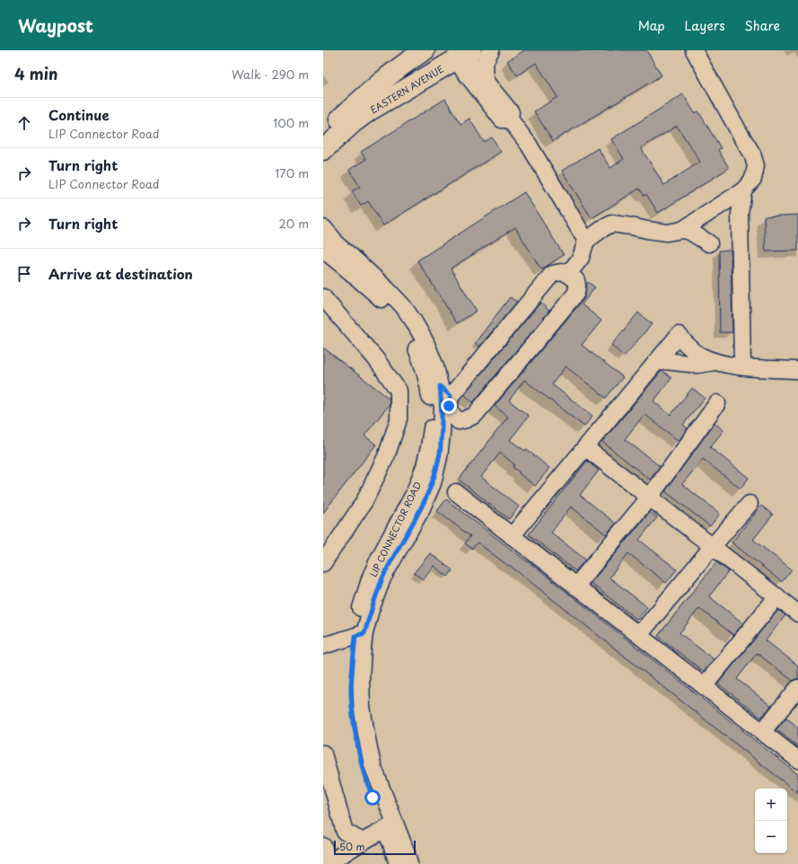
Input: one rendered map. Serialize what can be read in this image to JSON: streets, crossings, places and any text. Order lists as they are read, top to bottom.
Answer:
{
  "streets": {
    "main road": ["EASTERN AVENUE"],
    "street": ["LIP CONNECTOR ROAD"]
  },
  "scale_bar": "50 m",
  "page": {
    "header": "Waypost",
    "nav": ["Map", "Layers", "Share"],
    "heading": ["4 min", "Walk · 290 m"],
    "list": [
      ["Continue", "LIP Connector Road", "100 m"],
      ["Turn right", "LIP Connector Road", "170 m"],
      ["Turn right", "20 m"],
      "Arrive at destination"
    ],
    "map_buttons": ["+", "−"],
    "scale": "50 m"
  }
}
